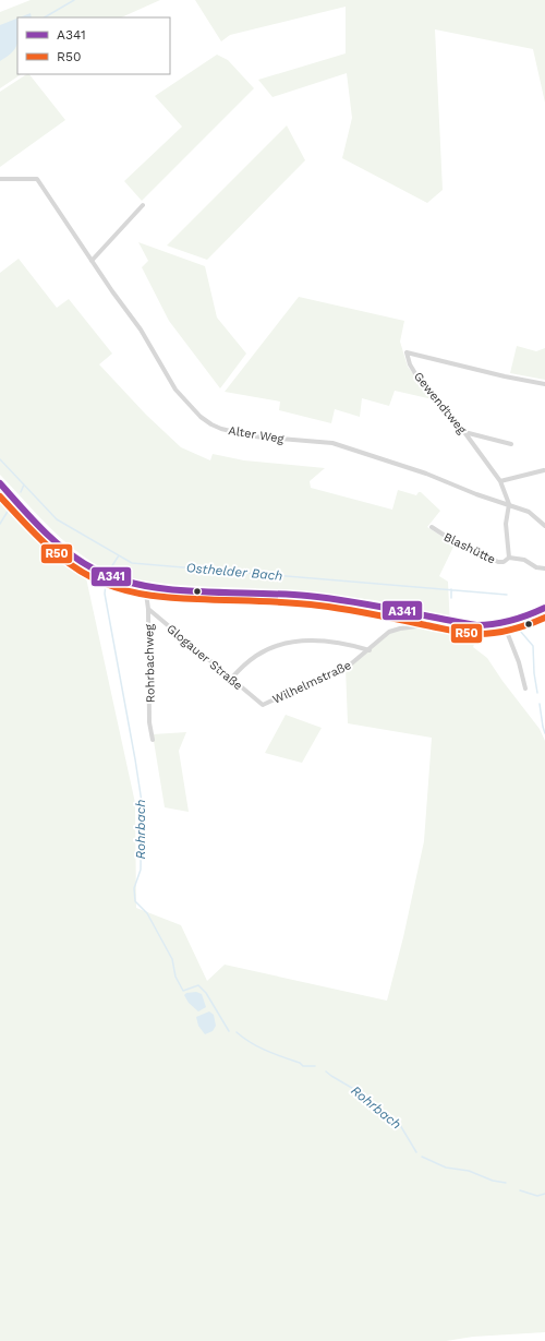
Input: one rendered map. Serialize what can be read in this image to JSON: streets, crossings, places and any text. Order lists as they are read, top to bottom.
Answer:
{
  "streets": {
    "street": [
      "Gewendtweg",
      "Alter Weg",
      "Blashütte",
      "Glogauer Straße",
      "Rohrbachweg",
      "Wilhelmstraße"
    ]
  },
  "crossings": [
    ["Gewendtweg", "Alter Weg"],
    ["Gewendtweg", "Blashütte"],
    ["Alter Weg", "Blashütte"],
    ["Glogauer Straße", "Rohrbachweg"],
    ["Glogauer Straße", "Wilhelmstraße"]
  ],
  "water": ["Osthelder Bach", "Rohrbach"],
  "lines": ["transit line A341", "transit line R50"],
  "legend": ["A341", "R50"]
}
